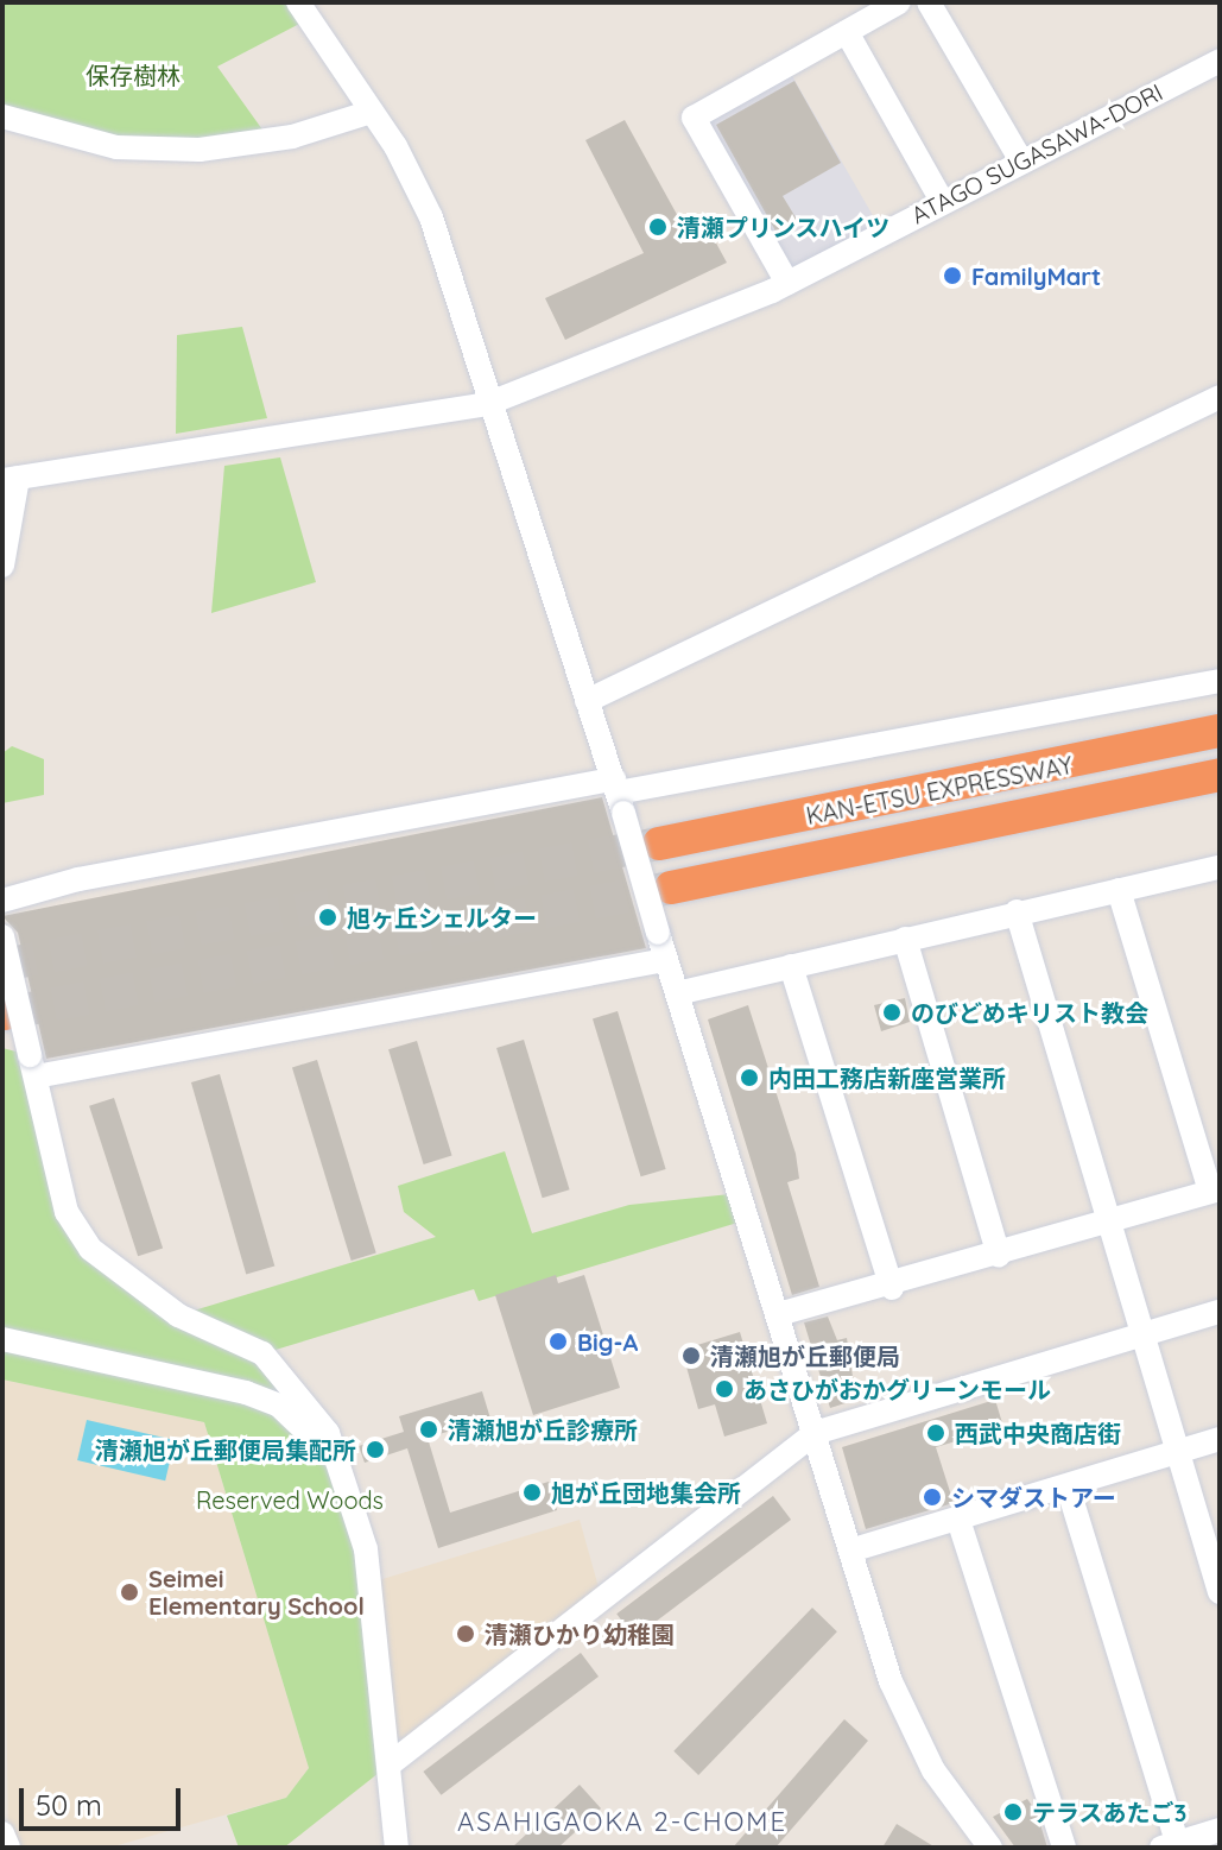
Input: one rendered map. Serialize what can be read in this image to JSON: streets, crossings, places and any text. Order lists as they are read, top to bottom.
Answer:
{
  "streets": {
    "highway": ["KAN-ETSU EXPRESSWAY"],
    "street": ["ATAGO SUGASAWA-DORI"]
  },
  "districts": ["ASAHIGAOKA 2-CHOME"],
  "parks": ["保存樹林", "Reserved Woods"],
  "places": [
    "清瀬プリンスハイツ",
    "FamilyMart",
    "旭ヶ丘シェルター",
    "のびどめキリスト教会",
    "内田工務店新座営業所",
    "Big-A",
    "清瀬旭が丘郵便局",
    "あさひがおかグリーンモール",
    "清瀬旭が丘診療所",
    "西武中央商店街",
    "清瀬旭が丘郵便局集配所",
    "旭が丘団地集会所",
    "シマダストアー",
    "Seimei Elementary School",
    "清瀬ひかり幼稚園",
    "テラスあたご3"
  ],
  "scale_bar": "50 m"
}
